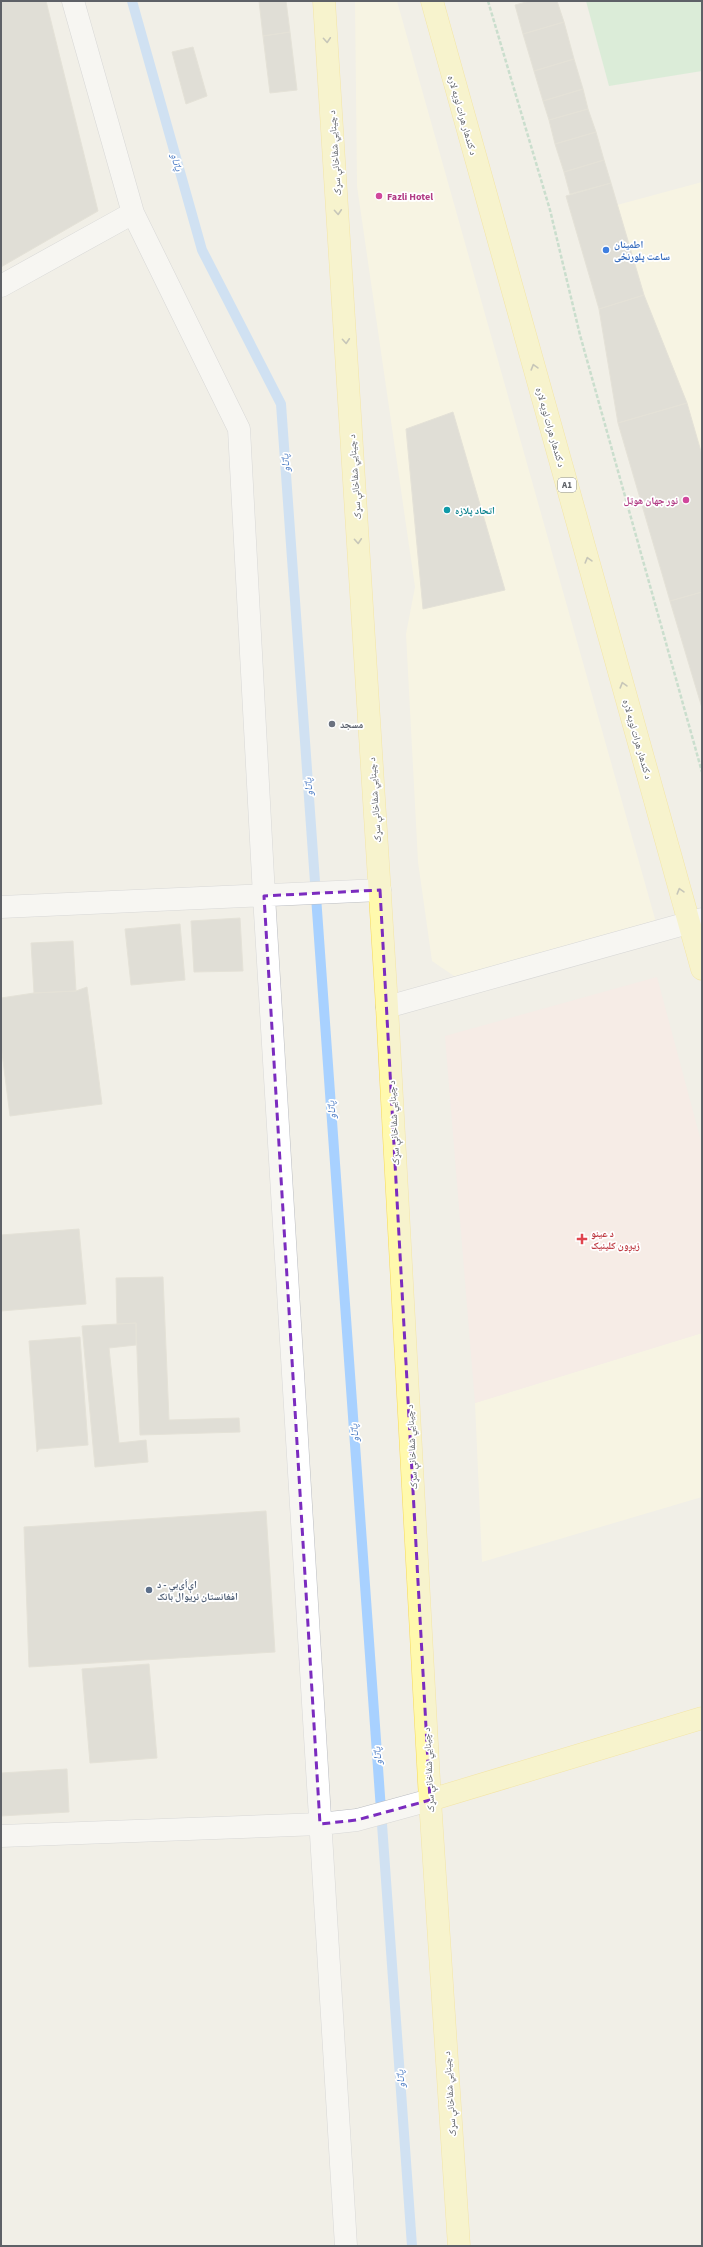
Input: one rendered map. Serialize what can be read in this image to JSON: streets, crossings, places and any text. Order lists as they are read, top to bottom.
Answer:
{
  "streets": {
    "main road": ["د کندهار هرات لویه لاره", "د چينايي شفاخانې سړک", "A1"]
  },
  "one_way": ["د کندهار هرات لویه لاره", "د چينايي شفاخانې سړک"],
  "water": ["پاتاو"],
  "places": {
    "other": [
      "Fazli Hotel",
      "اطمینان ساعت پلورنځی",
      "نور جهان هوټل",
      "اتحاد پلازه",
      "مسجد",
      "اې‌اَی‌بي - د افغانستان نړیوال بانک"
    ],
    "health": ["د عینو زیږون کلینیک"]
  }
}
